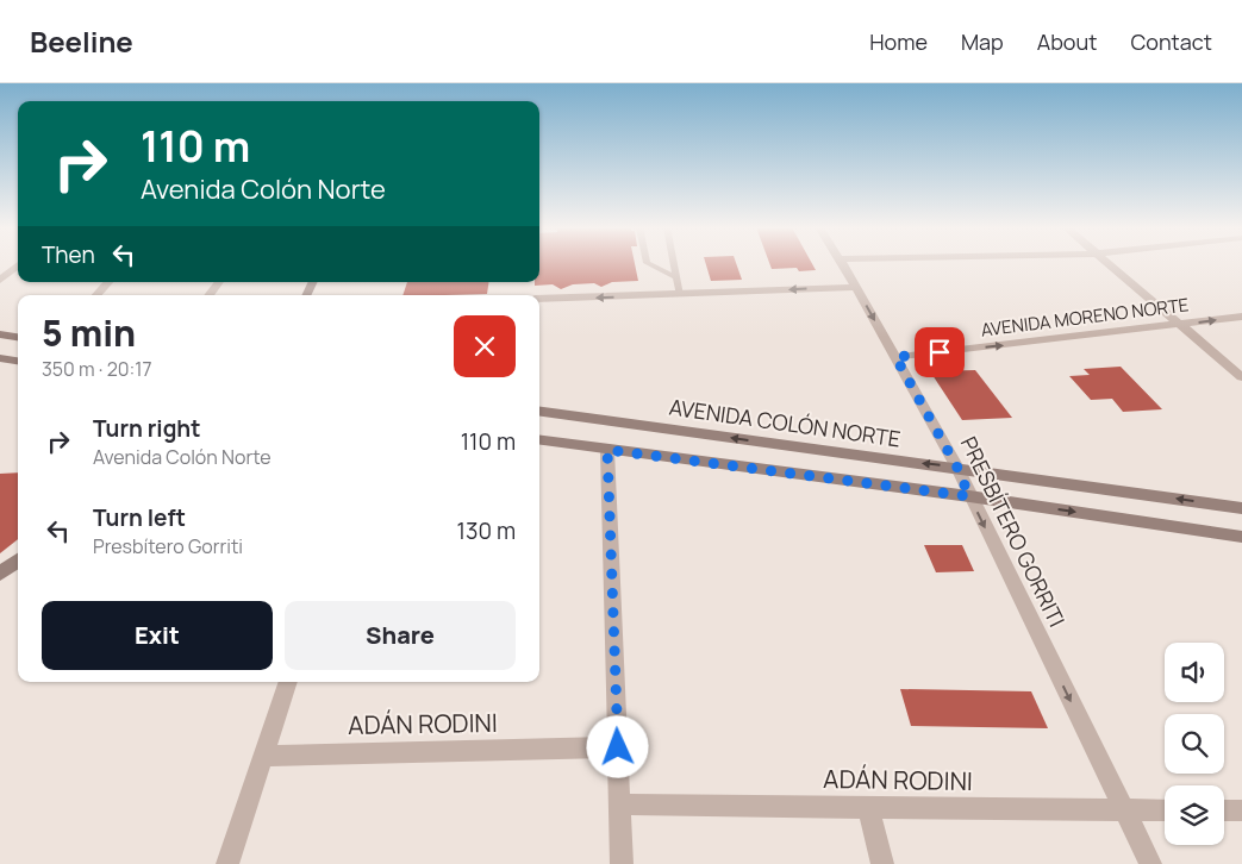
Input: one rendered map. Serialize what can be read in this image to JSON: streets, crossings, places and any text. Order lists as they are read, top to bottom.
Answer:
{
  "streets": {
    "main road": ["AVENIDA COLÓN NORTE"],
    "street": ["AVENIDA MORENO NORTE", "PRESBÍTERO GORRITI", "ADÁN RODINI"]
  },
  "crossings": [
    ["AVENIDA MORENO NORTE", "PRESBÍTERO GORRITI"],
    ["AVENIDA COLÓN NORTE", "PRESBÍTERO GORRITI"],
    ["PRESBÍTERO GORRITI", "ADÁN RODINI"]
  ],
  "one_way": ["AVENIDA MORENO NORTE", "PRESBÍTERO GORRITI"],
  "page": {
    "header": "Beeline",
    "nav": [
      "Home",
      "Map",
      "About",
      "Contact"
    ],
    "turn": ["110 m", "Avenida Colón Norte"],
    "then": "Then",
    "heading": ["5 min", "350 m · 20:17"],
    "list": [
      {
        "name": "Turn right",
        "note": "Avenida Colón Norte",
        "value": "110 m"
      },
      {
        "name": "Turn left",
        "note": "Presbítero Gorriti",
        "value": "130 m"
      }
    ],
    "buttons": ["Exit", "Share"]
  }
}
